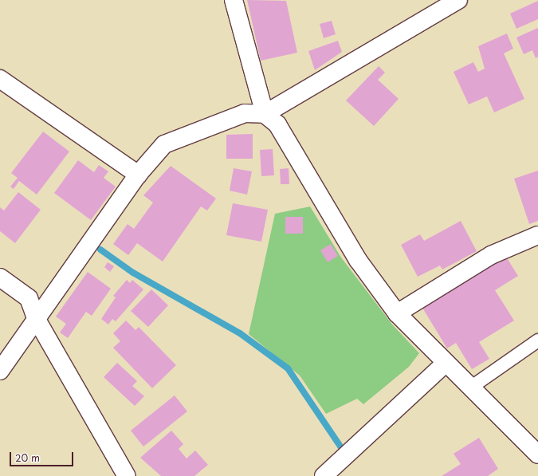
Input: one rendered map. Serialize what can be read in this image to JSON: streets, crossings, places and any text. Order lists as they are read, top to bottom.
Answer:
{
  "scale_bar": "20 m"
}
